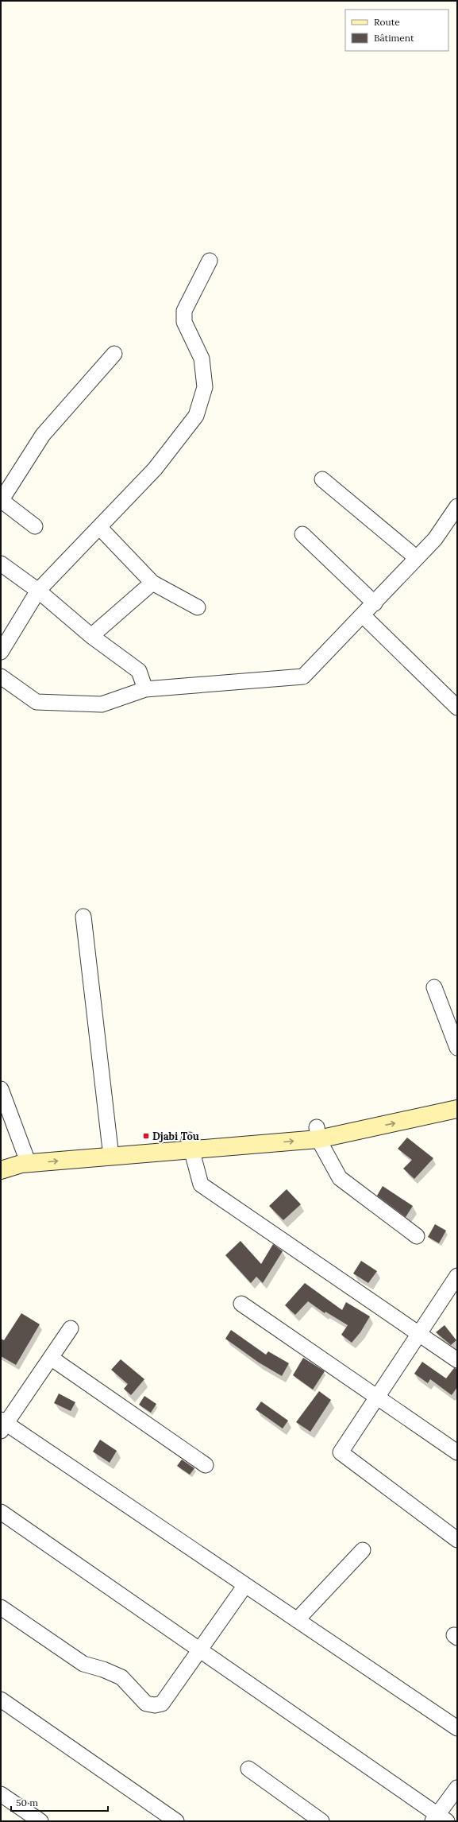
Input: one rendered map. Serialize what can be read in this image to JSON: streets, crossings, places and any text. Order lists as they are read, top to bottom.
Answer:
{
  "places": {
    "transit": ["Djabi Tou"]
  },
  "legend": ["Route", "Bâtiment"],
  "scale_bar": "50 m"
}
